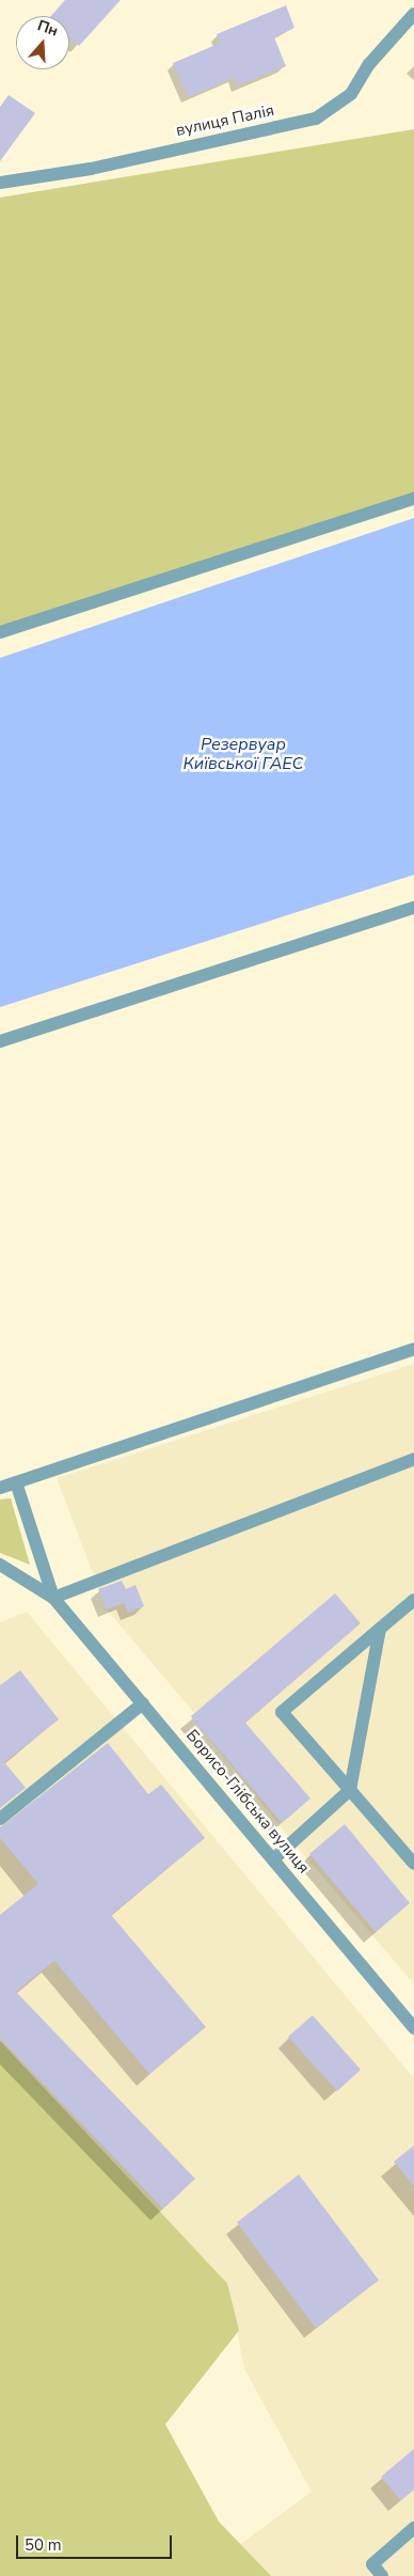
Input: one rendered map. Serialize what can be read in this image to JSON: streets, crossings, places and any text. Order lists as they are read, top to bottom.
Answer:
{
  "streets": {
    "street": ["вулиця Палія", "Борисо-Глібська вулиця"]
  },
  "water": ["Резервуар Київської ГАЕС"],
  "scale_bar": "50 m",
  "north": "top"
}
